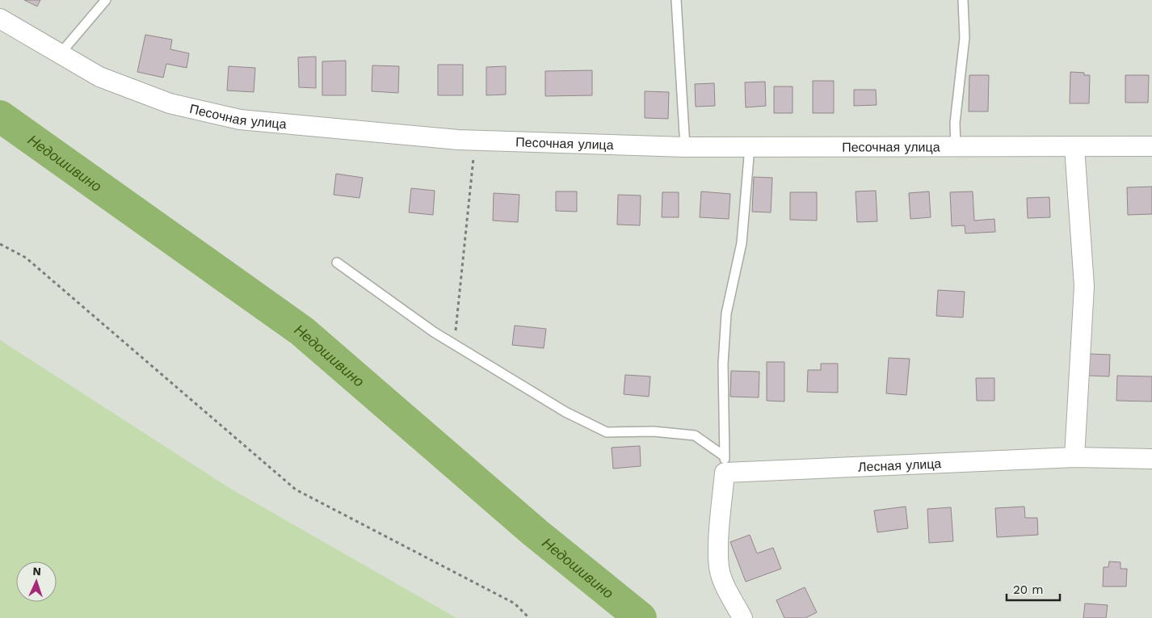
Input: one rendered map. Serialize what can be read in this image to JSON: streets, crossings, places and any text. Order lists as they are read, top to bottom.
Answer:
{
  "streets": {
    "street": ["Песочная улица", "Лесная улица"]
  },
  "water": ["Недошивино"],
  "scale_bar": "20 m",
  "north": "top"
}
